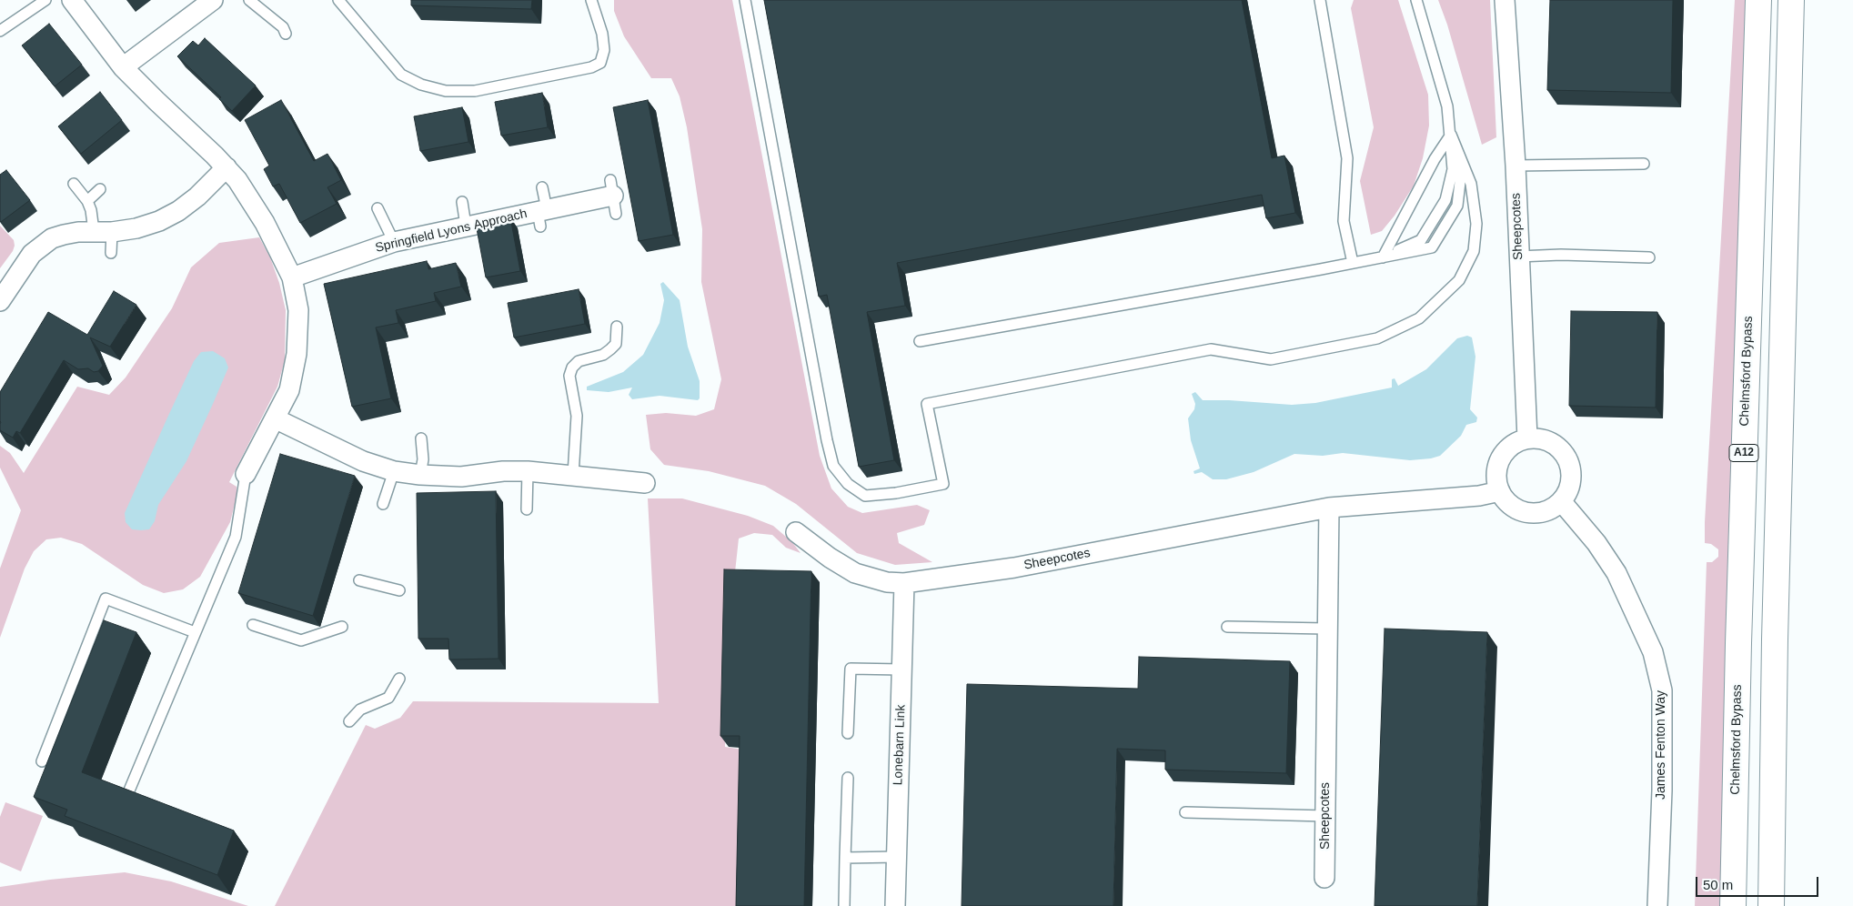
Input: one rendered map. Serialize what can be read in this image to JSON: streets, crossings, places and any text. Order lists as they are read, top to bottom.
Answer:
{
  "streets": {
    "highway": ["Chelmsford Bypass", "A12"],
    "street": [
      "Sheepcotes",
      "Springfield Lyons Approach",
      "Lonebarn Link",
      "James Fenton Way"
    ]
  },
  "crossings": [
    ["Sheepcotes", "Lonebarn Link"],
    ["Sheepcotes", "James Fenton Way"]
  ],
  "scale_bar": "50 m"
}
